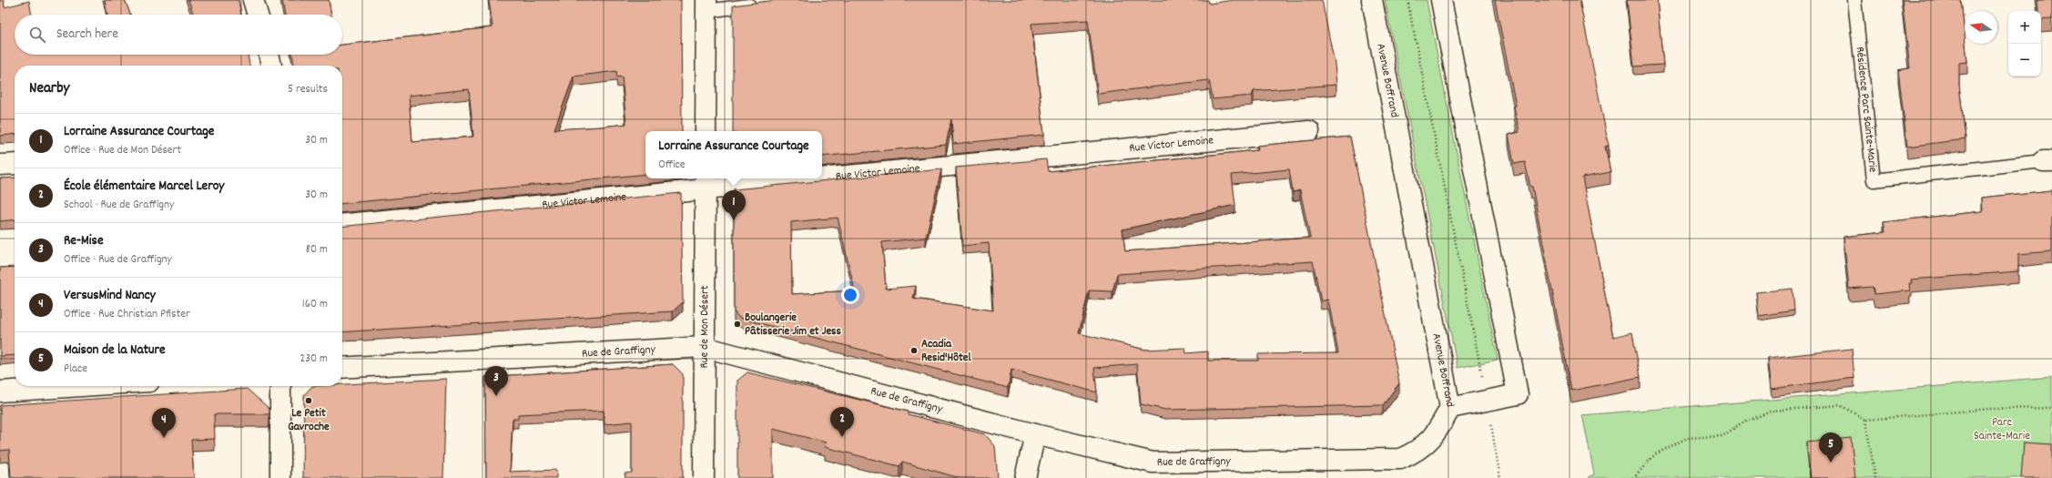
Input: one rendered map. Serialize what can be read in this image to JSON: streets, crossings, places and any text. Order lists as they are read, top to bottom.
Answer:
{
  "streets": {
    "street": [
      "Avenue Boffrand",
      "Rue Victor Lemoine",
      "Rue de Mon Désert",
      "Rue de Graffigny"
    ],
    "lane": ["Résidence Parc Sainte-Marie"]
  },
  "crossings": [
    ["Avenue Boffrand", "Rue de Graffigny"],
    ["Rue Victor Lemoine", "Rue de Mon Désert"],
    ["Rue de Mon Désert", "Rue de Graffigny"]
  ],
  "parks": ["Parc Sainte-Marie"],
  "places": ["Boulangerie Pâtisserie Jim et Jess", "Acadia Resid'Hôtel", "Le Petit Gavroche"],
  "north": "left",
  "page": {
    "map_buttons": ["+", "−"],
    "search": "Search here",
    "heading": ["Nearby", "5 results"],
    "list": [
      {
        "mark": "1",
        "name": "Lorraine Assurance Courtage",
        "note": "Office · Rue de Mon Désert",
        "value": "30 m"
      },
      {
        "mark": "2",
        "name": "École élémentaire Marcel Leroy",
        "note": "School · Rue de Graffigny",
        "value": "30 m"
      },
      {
        "mark": "3",
        "name": "Re-Mise",
        "note": "Office · Rue de Graffigny",
        "value": "80 m"
      },
      {
        "mark": "4",
        "name": "VersusMind Nancy",
        "note": "Office · Rue Christian Pfister",
        "value": "160 m"
      },
      {
        "mark": "5",
        "name": "Maison de la Nature",
        "note": "Place",
        "value": "230 m"
      }
    ],
    "popup": ["Lorraine Assurance Courtage", "Office"],
    "pins": [
      "1",
      "3",
      "2",
      "4",
      "5"
    ]
  }
}
